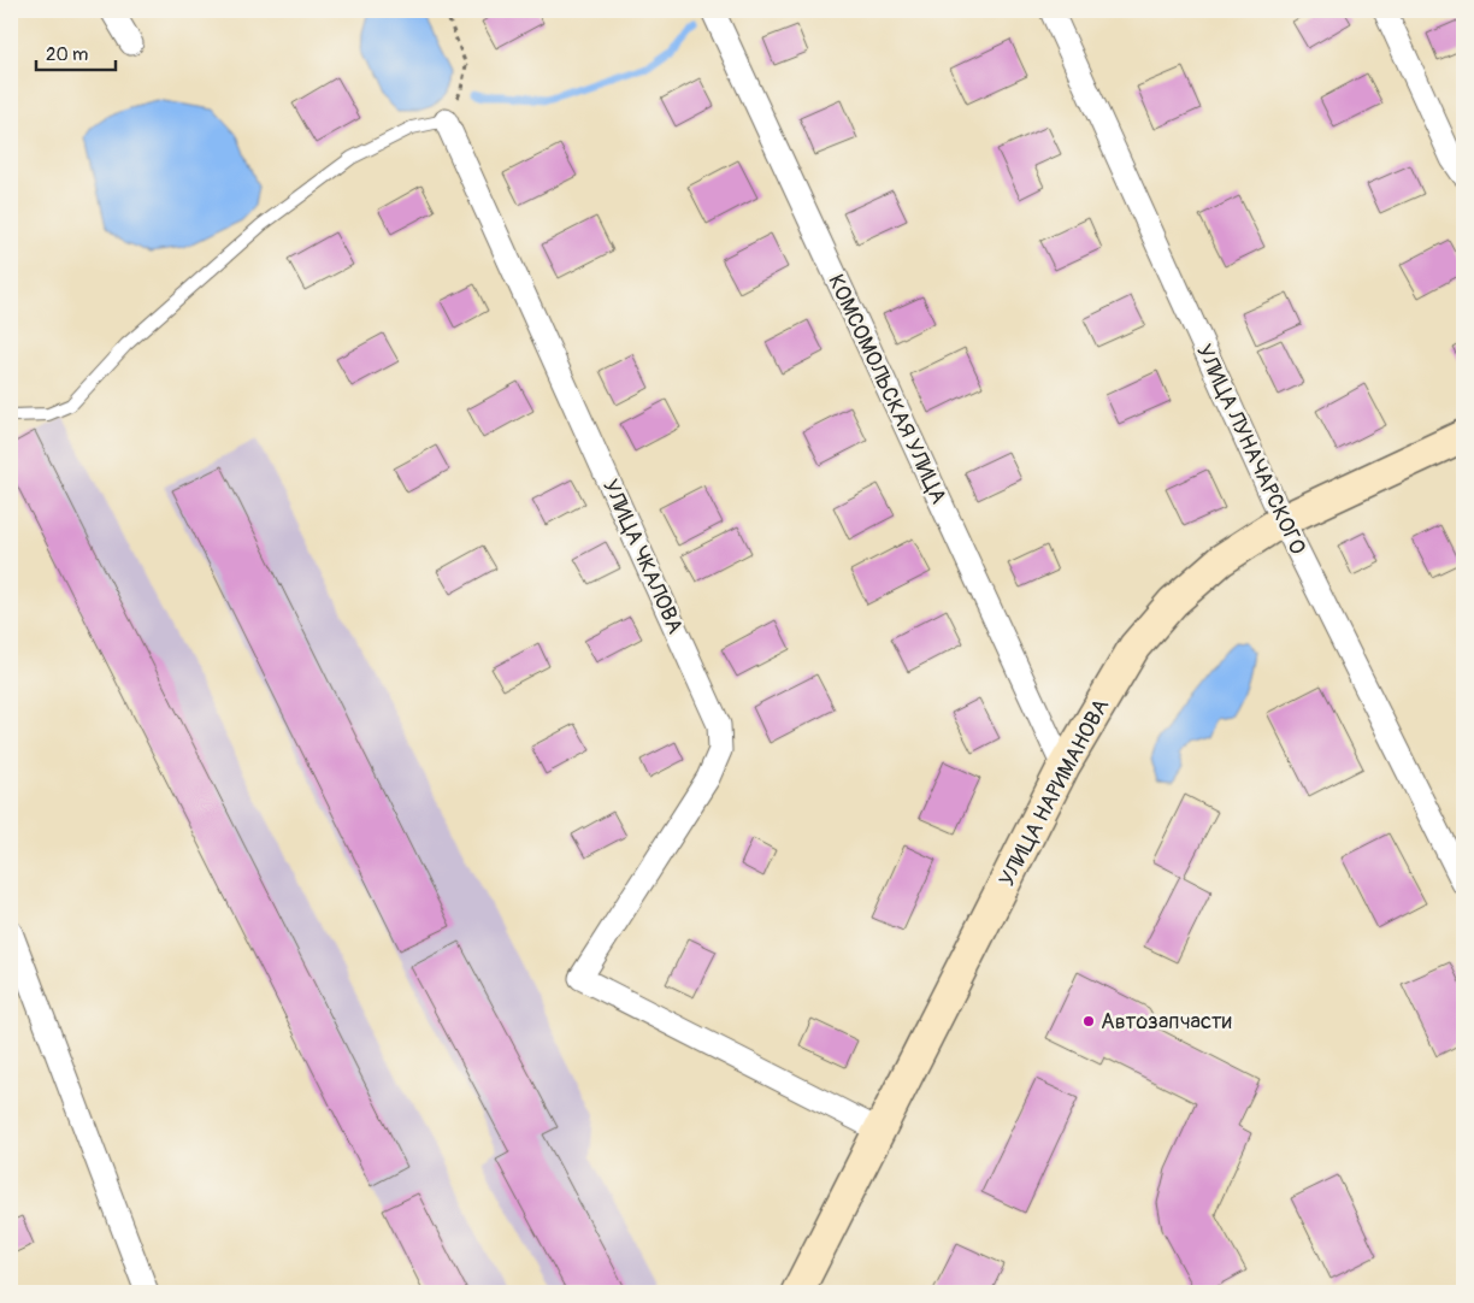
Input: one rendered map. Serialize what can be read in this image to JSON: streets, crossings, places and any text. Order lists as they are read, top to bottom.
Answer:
{
  "streets": {
    "main road": ["УЛИЦА НАРИМАНОВА"],
    "street": ["КОМСОМОЛЬСКАЯ УЛИЦА", "УЛИЦА ЛУНАЧАРСКОГО", "УЛИЦА ЧКАЛОВА"]
  },
  "crossings": [
    ["КОМСОМОЛЬСКАЯ УЛИЦА", "УЛИЦА НАРИМАНОВА"],
    ["УЛИЦА ЛУНАЧАРСКОГО", "УЛИЦА НАРИМАНОВА"],
    ["УЛИЦА ЧКАЛОВА", "УЛИЦА НАРИМАНОВА"]
  ],
  "places": ["Автозапчасти"],
  "scale_bar": "20 m"
}
